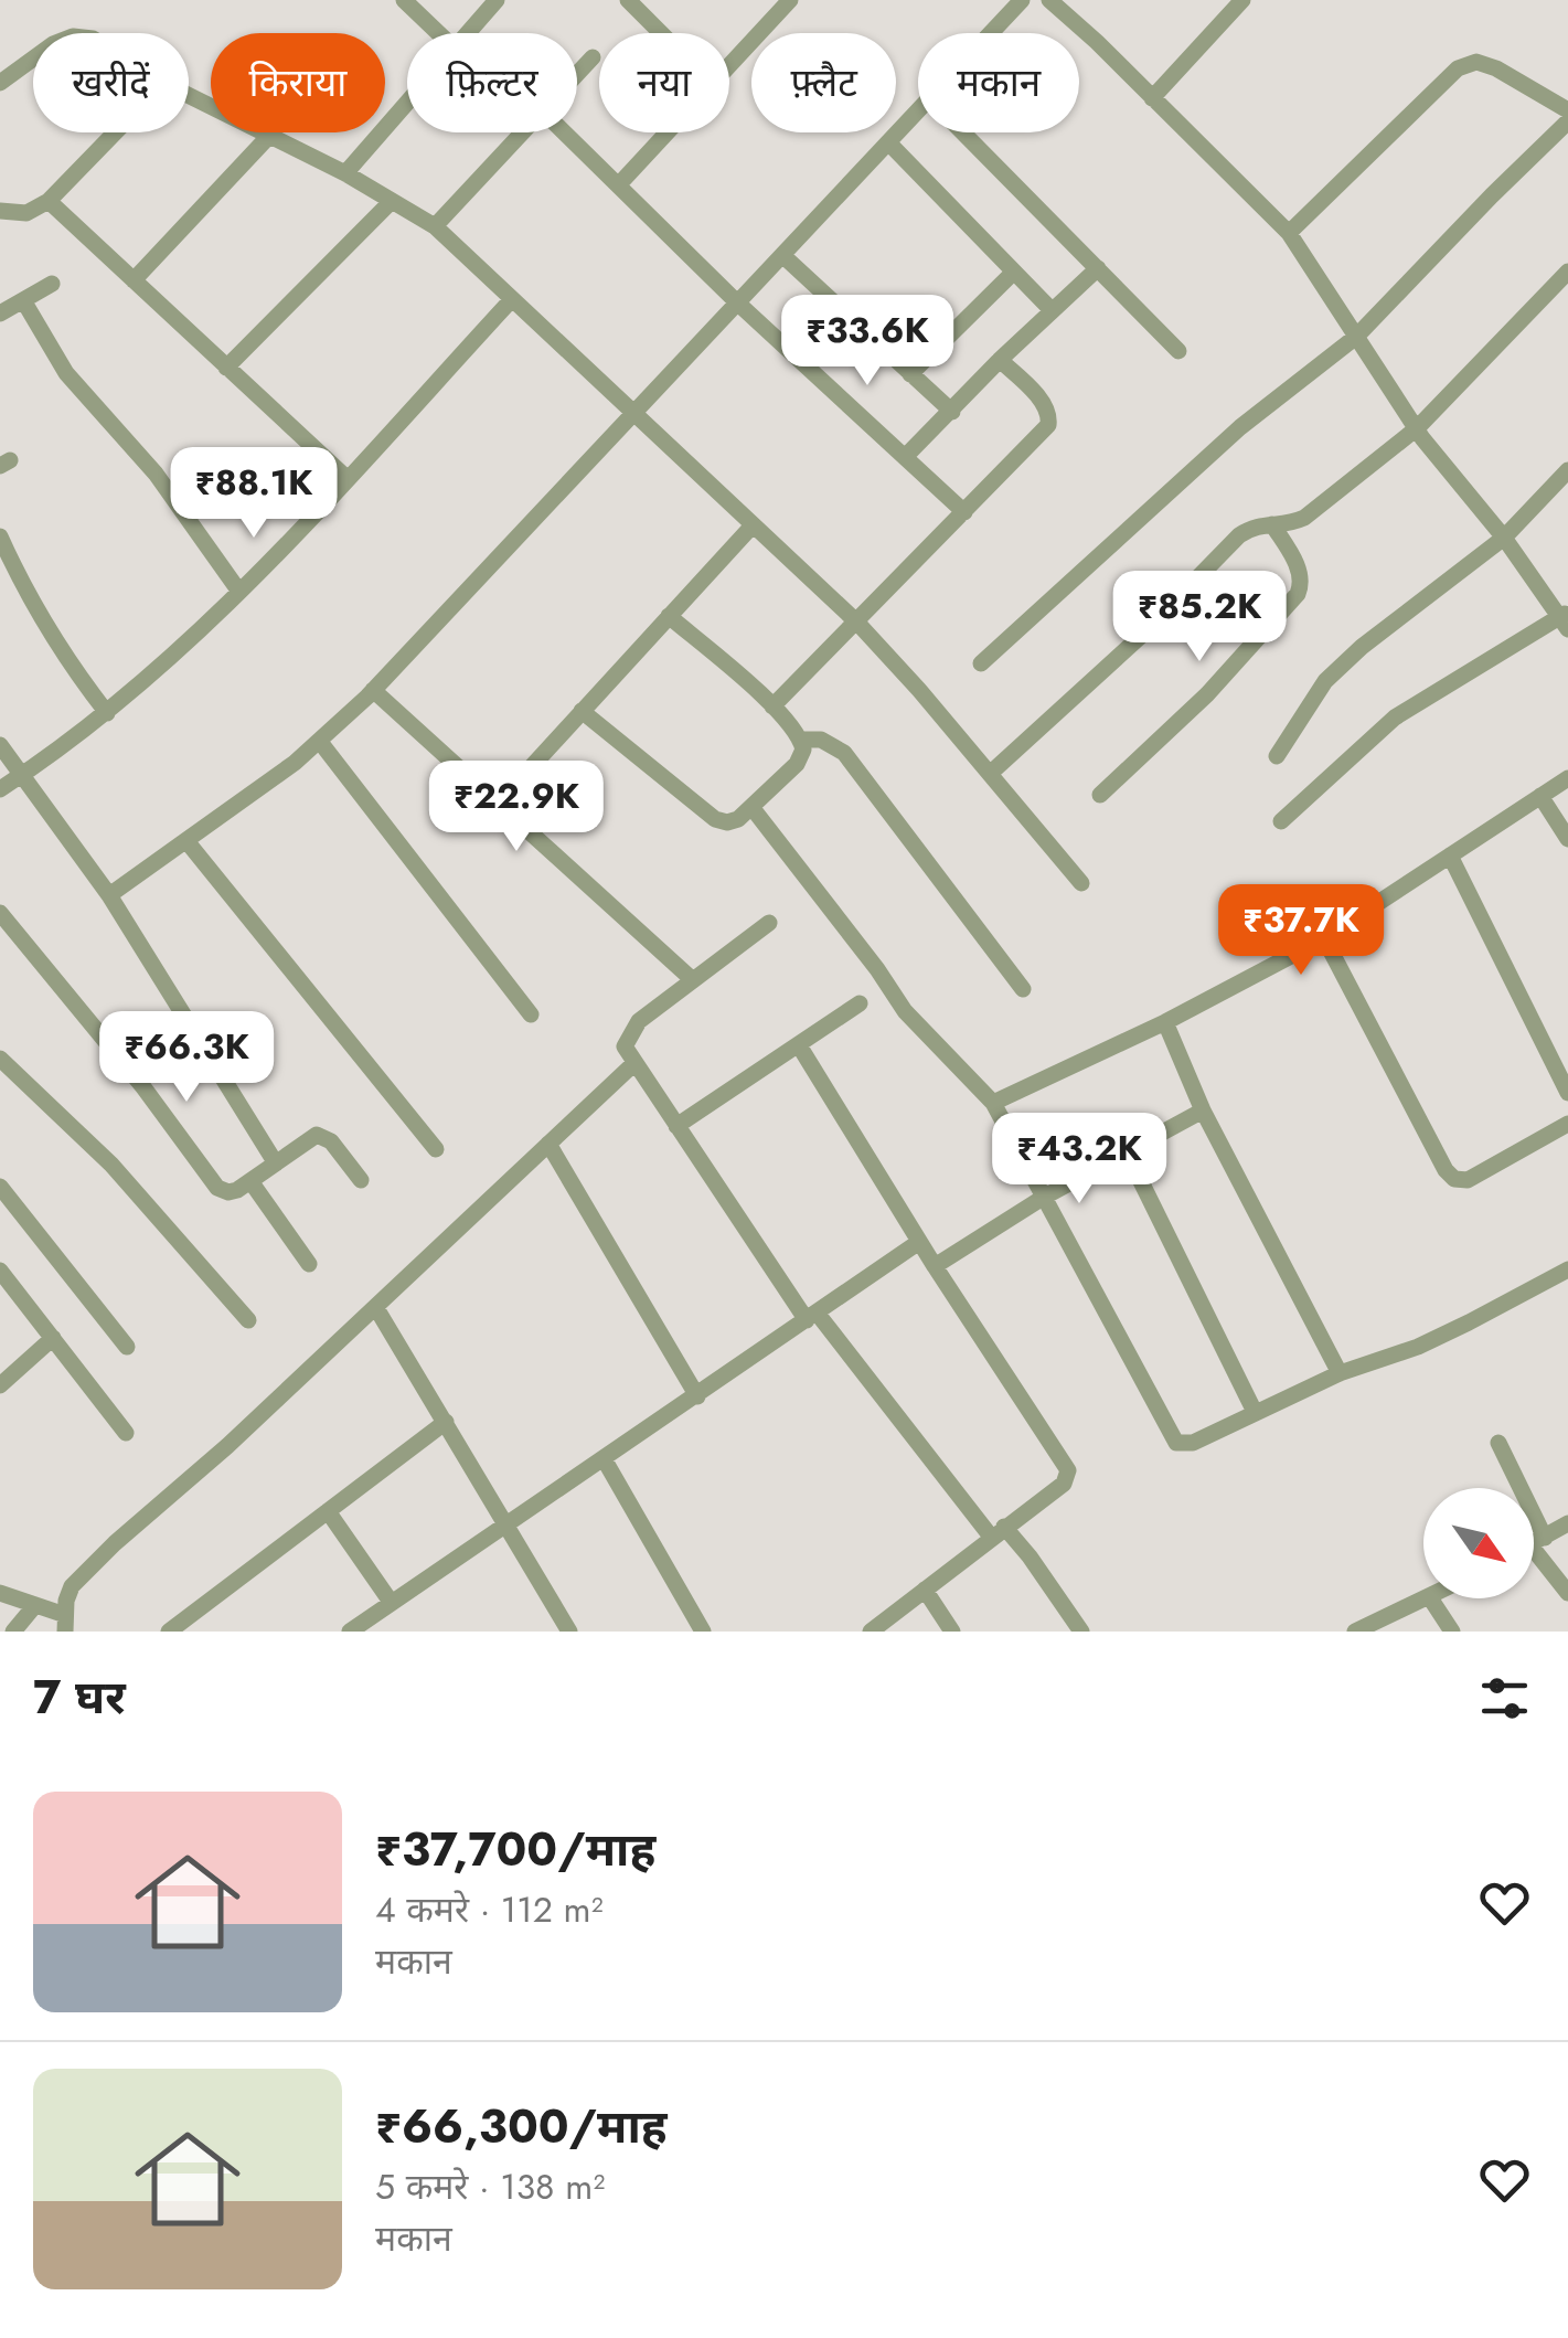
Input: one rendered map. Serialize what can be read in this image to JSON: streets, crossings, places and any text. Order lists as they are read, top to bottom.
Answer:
{
  "north": "bottom right",
  "page": {
    "chip": [
      "खरीदें",
      "किराया",
      "फ़िल्टर",
      "नया",
      "फ़्लैट",
      "मकान"
    ],
    "price": [
      "₹33.6K",
      "₹88.1K",
      "₹85.2K",
      "₹22.9K",
      "₹37.7K",
      "₹66.3K",
      "₹43.2K"
    ],
    "heading": "7 घर",
    "list": [
      {
        "name": "₹37,700/माह",
        "note": "4 कमरे · 112 m² · मकान"
      },
      {
        "name": "₹66,300/माह",
        "note": "5 कमरे · 138 m² · मकान"
      }
    ]
  }
}
